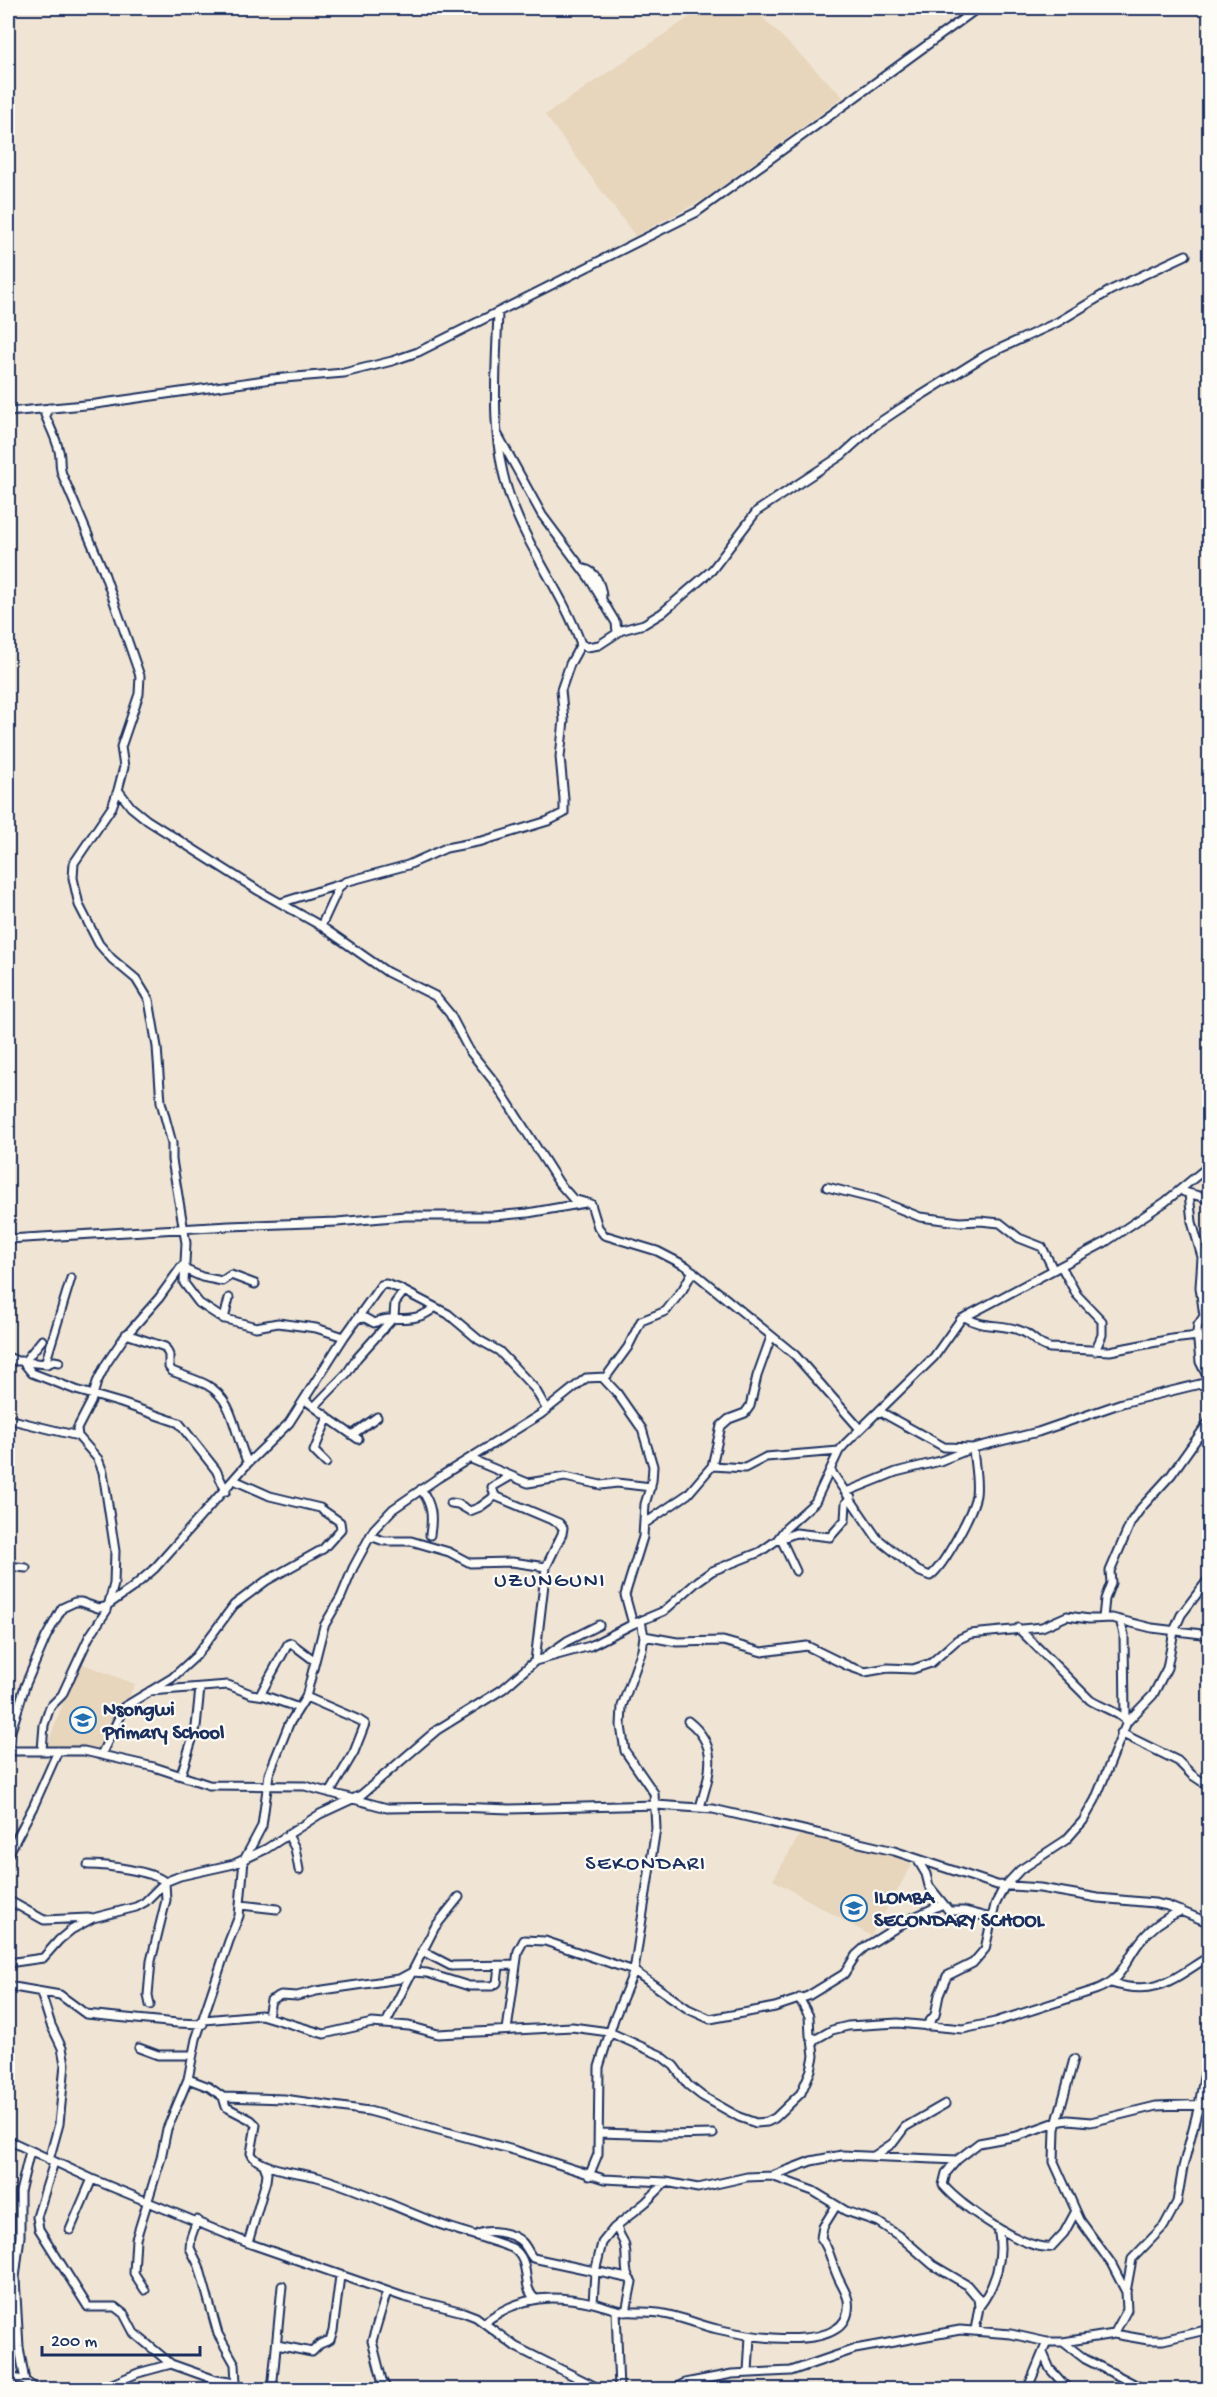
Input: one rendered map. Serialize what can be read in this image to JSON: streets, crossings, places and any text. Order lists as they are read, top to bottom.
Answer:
{
  "districts": ["UZUNGUNI", "SEKONDARI"],
  "places": {
    "school or university": ["Nsongwi Primary School", "ILOMBA SECONDARY SCHOOL"]
  },
  "scale_bar": "200 m"
}
